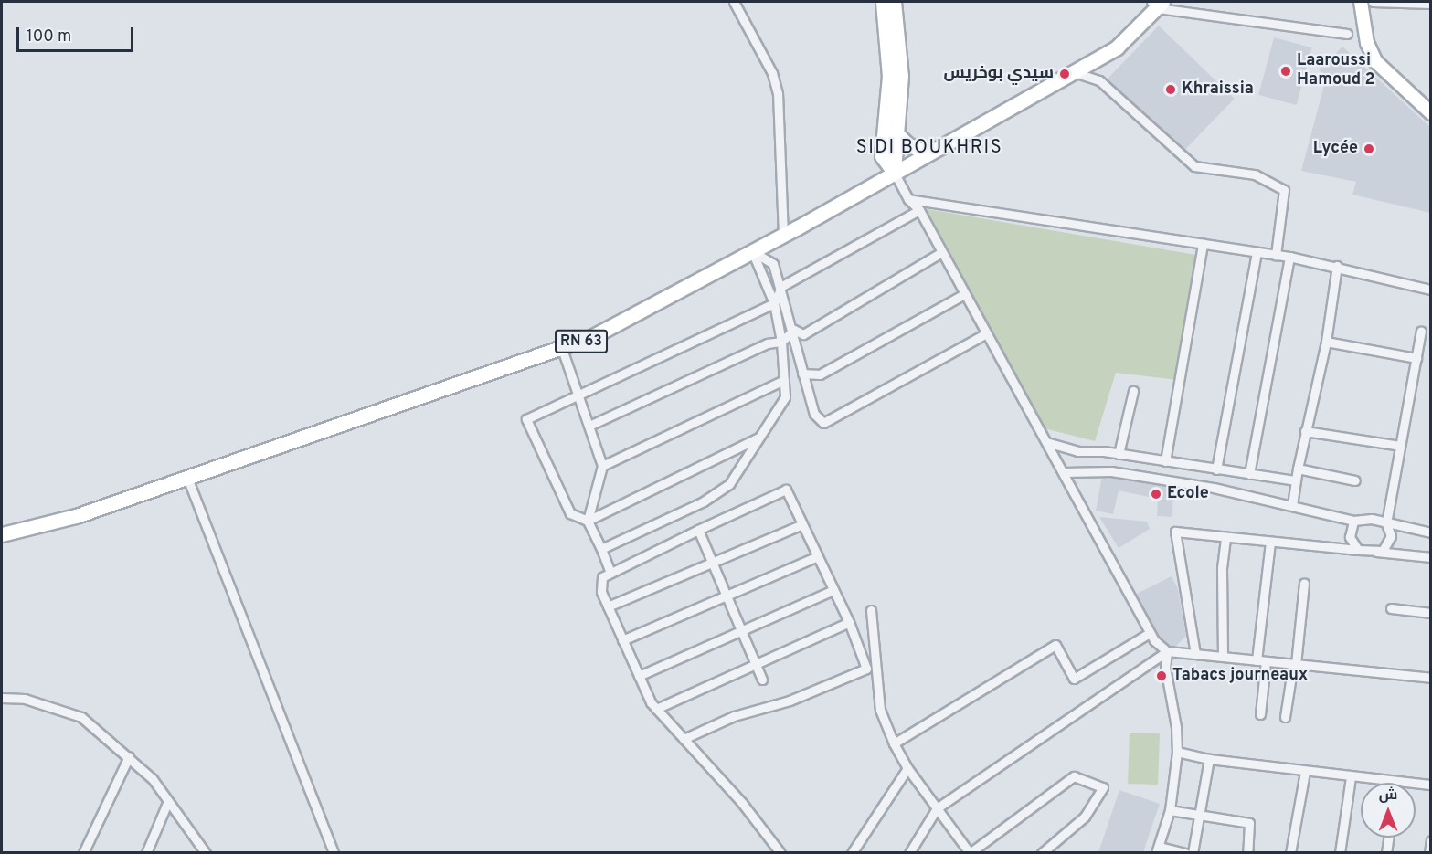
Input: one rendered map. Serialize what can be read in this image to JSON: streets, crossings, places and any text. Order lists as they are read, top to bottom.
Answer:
{
  "streets": {
    "main road": ["RN 63"]
  },
  "districts": ["SIDI BOUKHRIS"],
  "places": [
    "Laaroussi Hamoud 2",
    "سيدي بوخريس",
    "Khraissia",
    "Lycée",
    "Ecole",
    "Tabacs journeaux"
  ],
  "scale_bar": "100 m",
  "north": "top"
}
